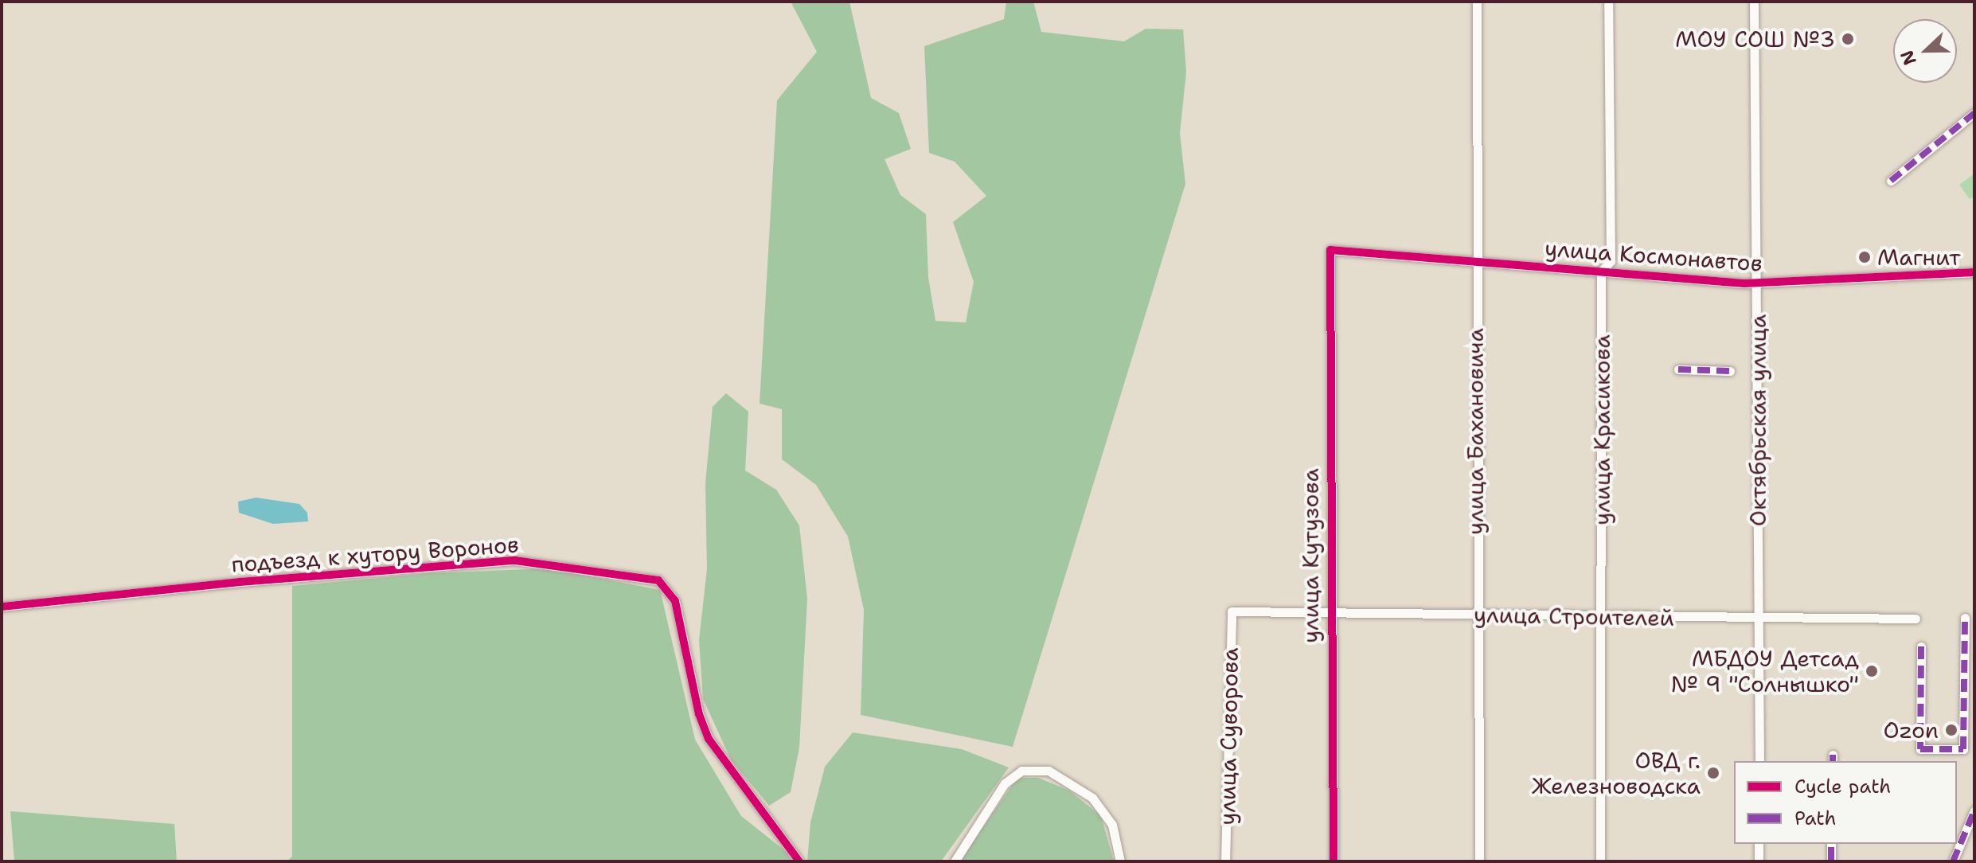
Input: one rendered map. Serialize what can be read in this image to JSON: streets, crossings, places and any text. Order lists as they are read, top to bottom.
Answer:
{
  "streets": {
    "street": [
      "улица Космонавтов",
      "Октябрьская улица",
      "улица Красикова",
      "улица Бахановича",
      "подъезд к хутору Воронов",
      "улица Кутузова",
      "улица Строителей",
      "улица Суворова"
    ]
  },
  "crossings": [
    ["улица Космонавтов", "Октябрьская улица"],
    ["улица Космонавтов", "улица Красикова"],
    ["улица Космонавтов", "улица Бахановича"],
    ["улица Космонавтов", "улица Кутузова"],
    ["Октябрьская улица", "улица Строителей"],
    ["улица Красикова", "улица Строителей"],
    ["улица Бахановича", "улица Строителей"],
    ["улица Кутузова", "улица Строителей"],
    ["улица Строителей", "улица Суворова"]
  ],
  "places": [
    "МОУ СОШ №3",
    "Магнит",
    "МБДОУ Детсад № 9 \"Солнышко\"",
    "Ozon",
    "ОВД г. Железноводска"
  ],
  "legend": ["Cycle path", "Path"],
  "north": "left"
}
